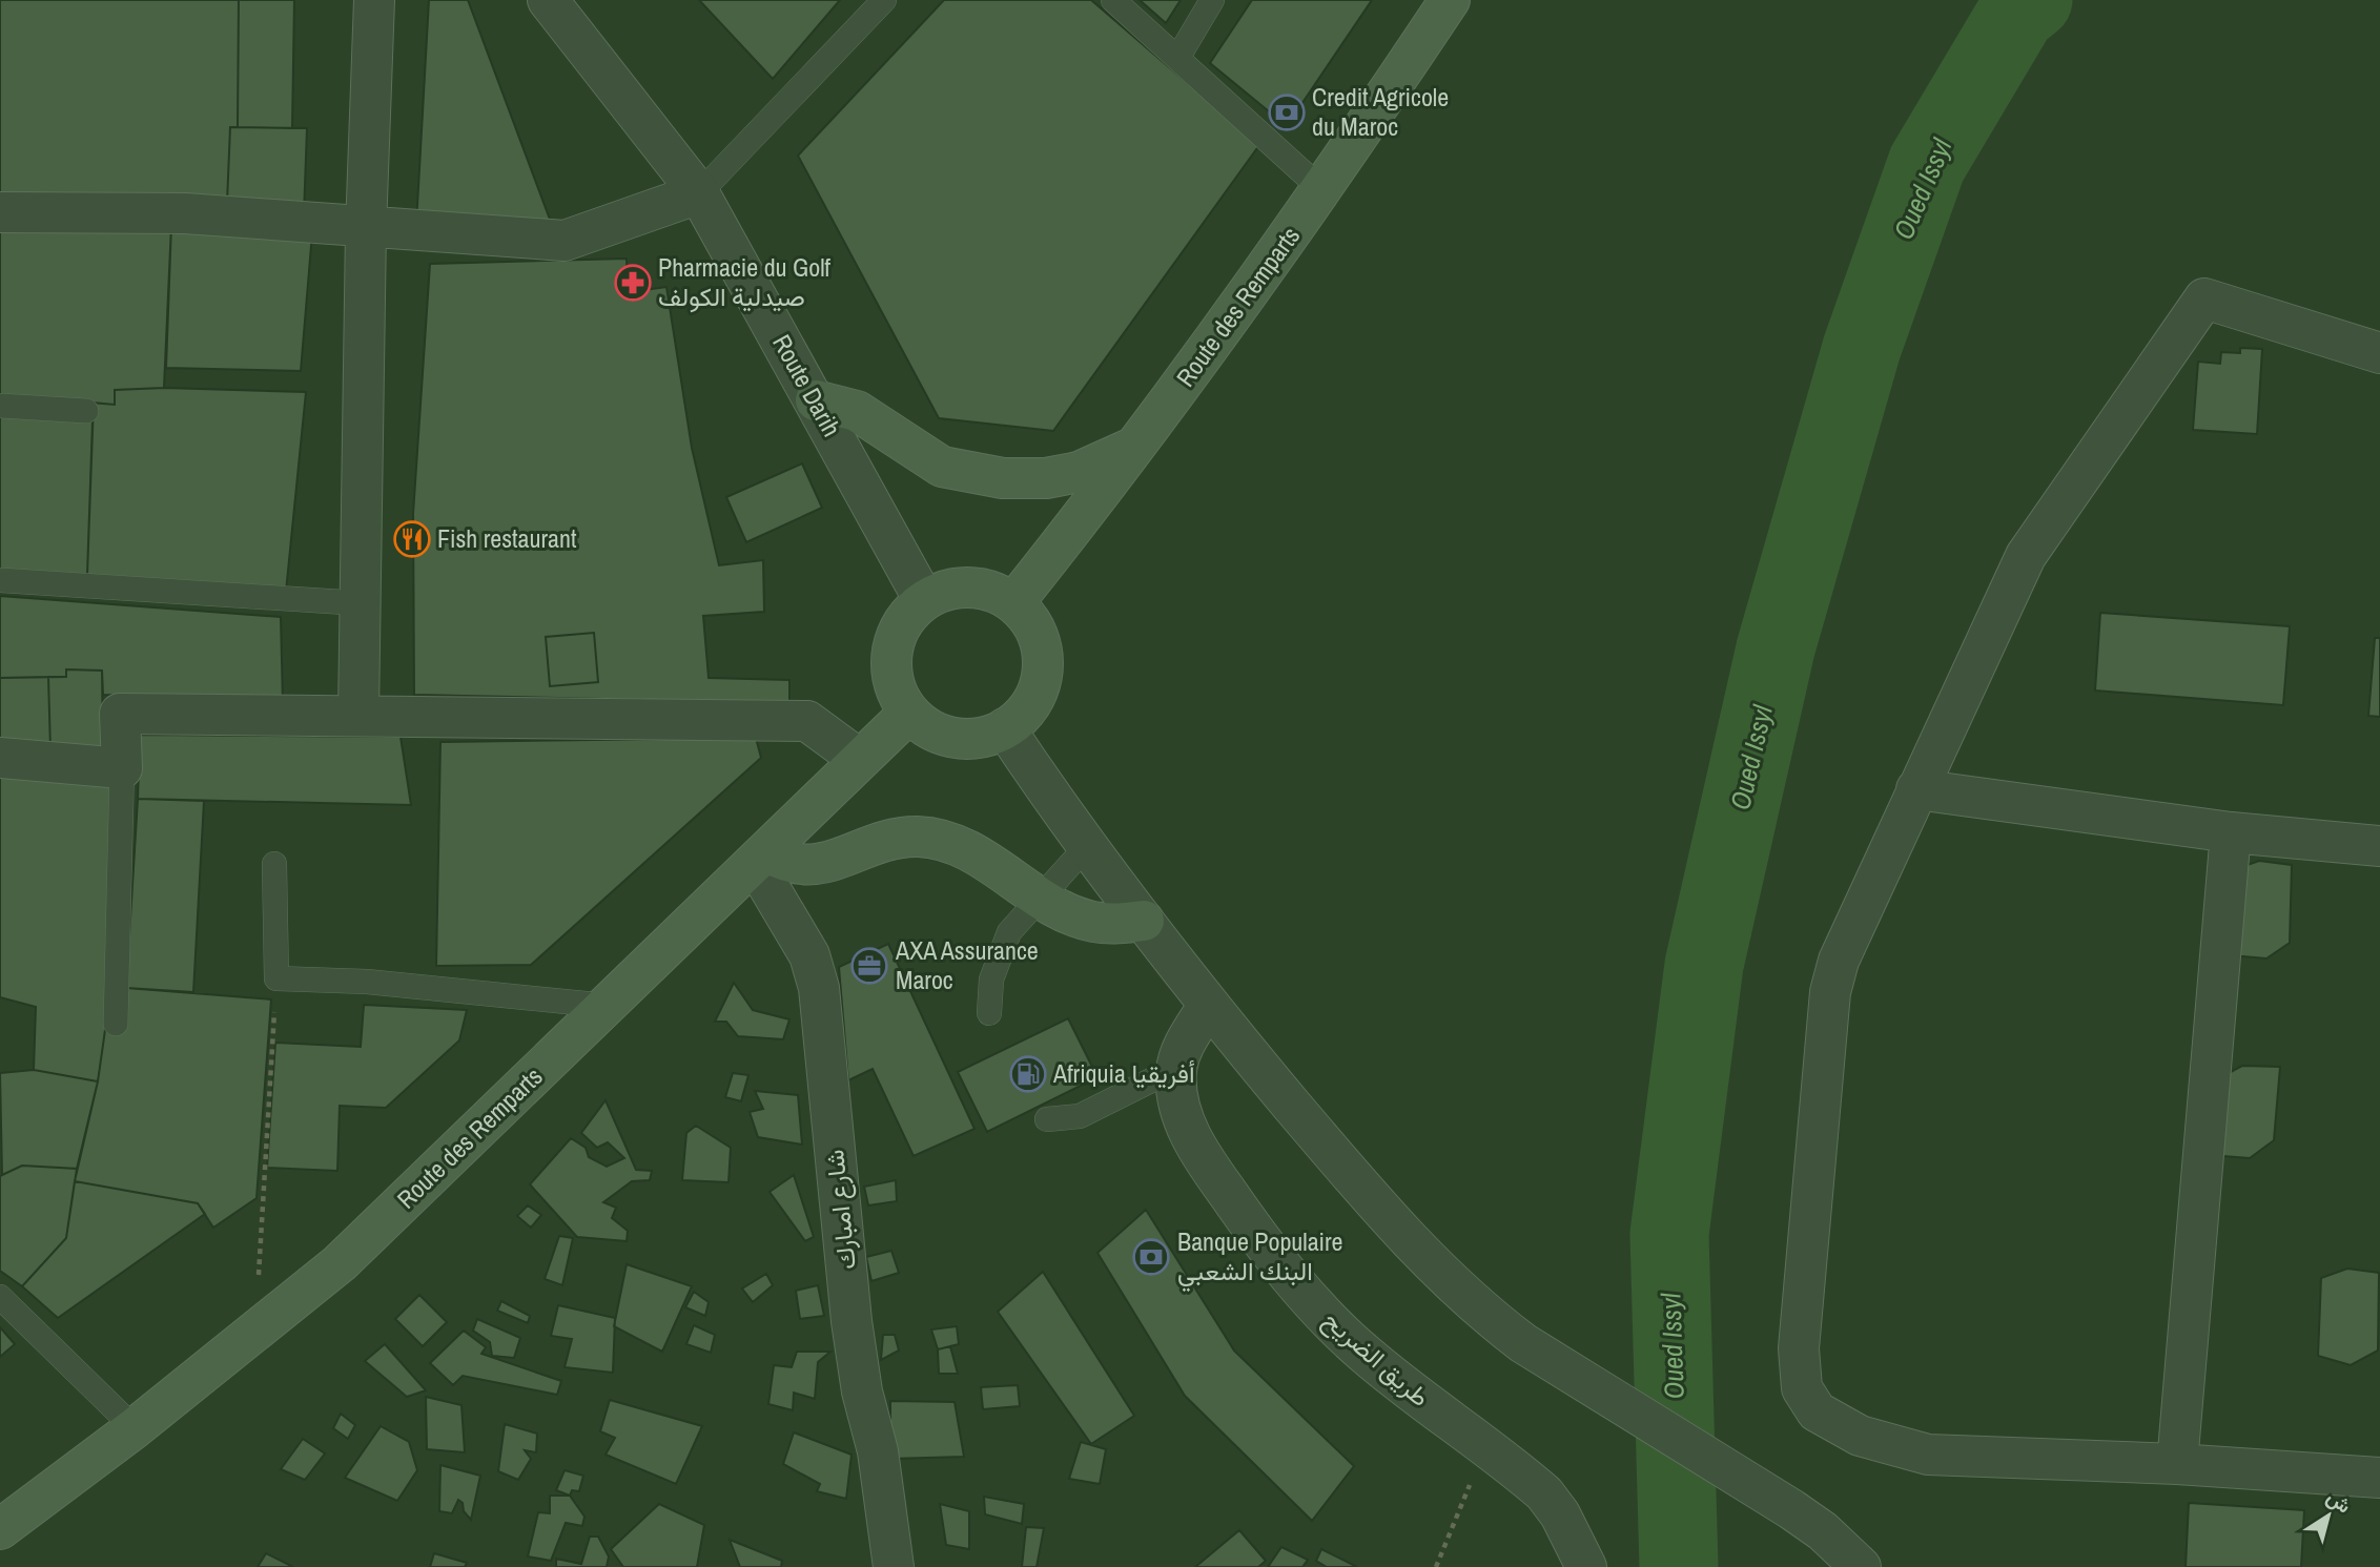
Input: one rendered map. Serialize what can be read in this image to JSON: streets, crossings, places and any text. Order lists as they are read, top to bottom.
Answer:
{
  "streets": {
    "main road": ["Route des Remparts"],
    "street": ["Route Darih", "شارع امبارك", "طريق الضريح"]
  },
  "crossings": [
    ["Route des Remparts", "Route Darih"],
    ["Route des Remparts", "شارع امبارك"]
  ],
  "water": ["Oued Issyl"],
  "places": {
    "bank": ["Credit Agricole du Maroc", "Banque Populaire البنك الشعبي"],
    "pharmacy": ["Pharmacie du Golf صيدلية الكولف"],
    "restaurant": ["Fish restaurant"],
    "office": ["AXA Assurance Maroc"],
    "fuel station": ["Afriquia أفريقيا"]
  },
  "north": "top right"
}
